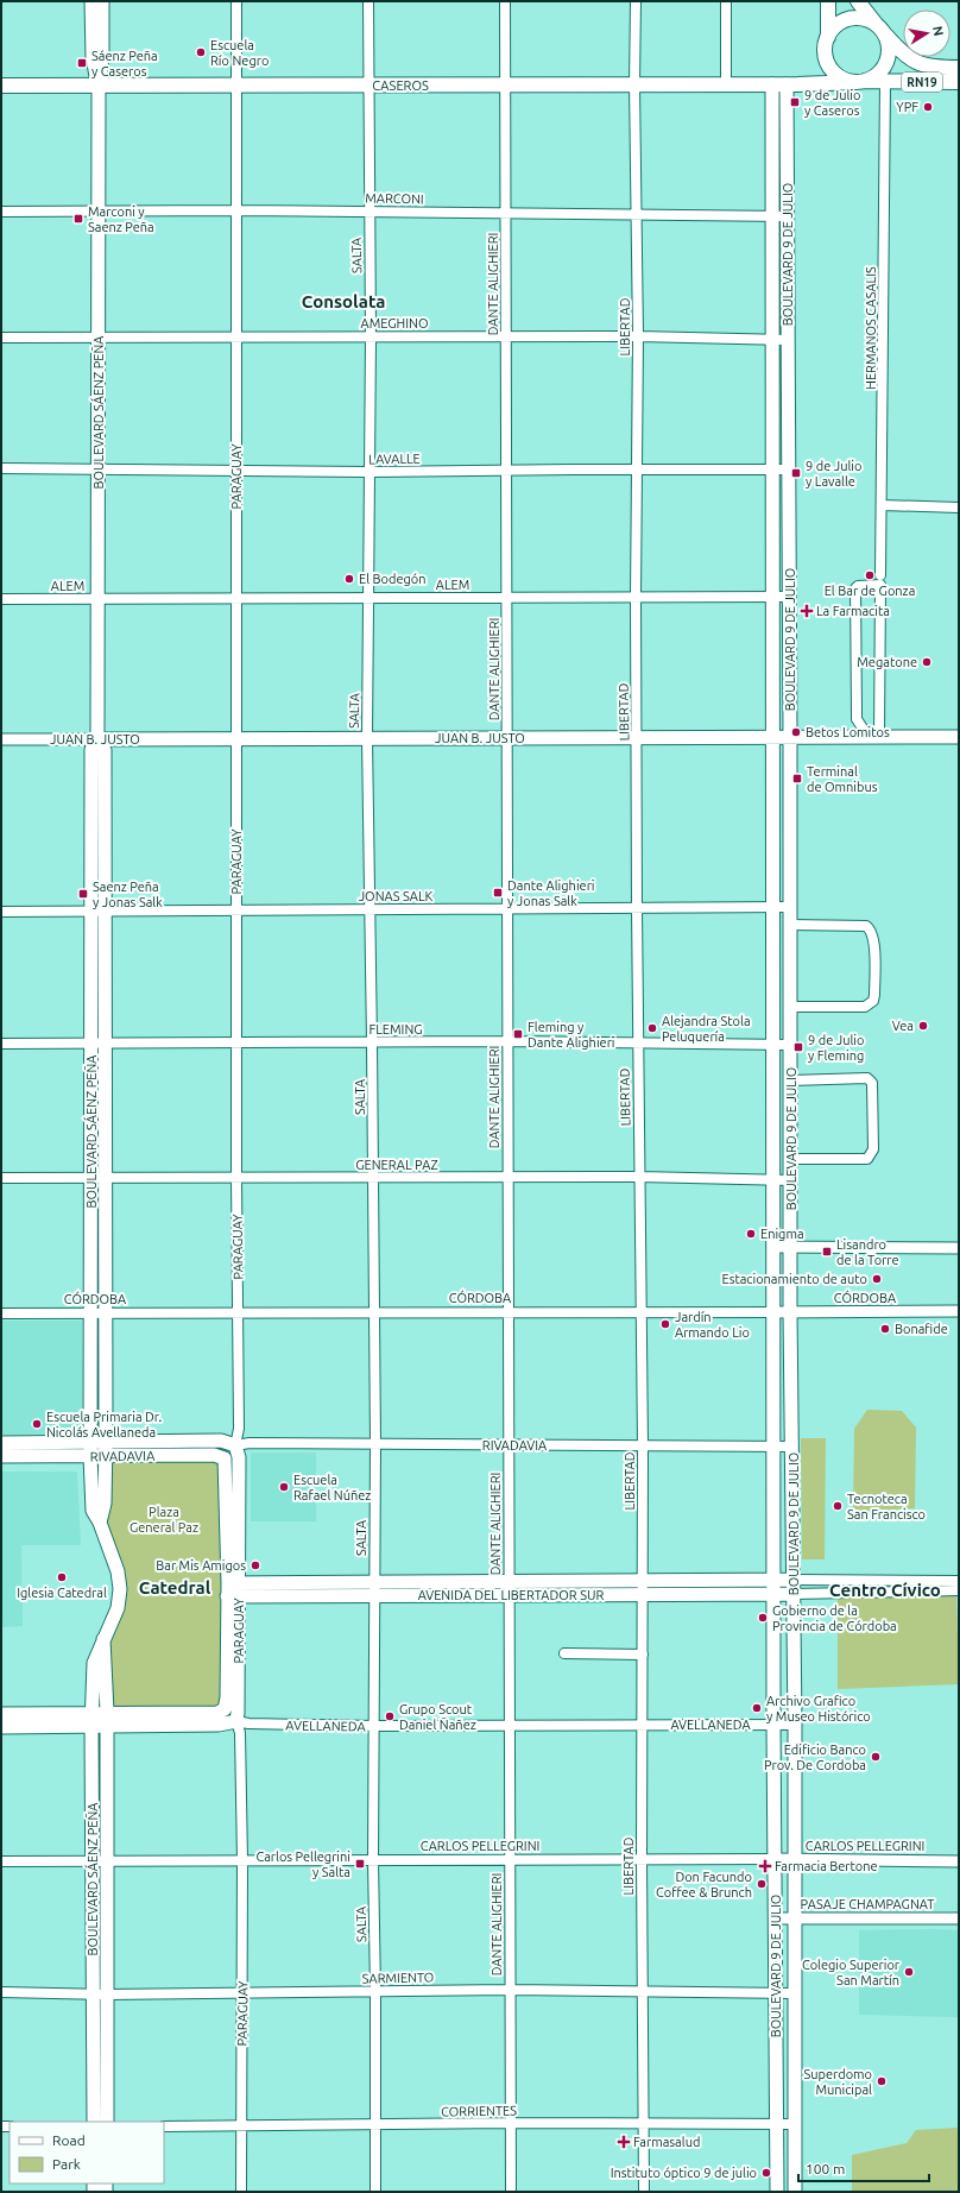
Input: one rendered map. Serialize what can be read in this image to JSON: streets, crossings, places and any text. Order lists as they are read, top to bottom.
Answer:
{
  "streets": {
    "main road": [
      "RN19",
      "CASEROS",
      "BOULEVARD 9 DE JULIO",
      "BOULEVARD SÁENZ PEÑA",
      "PARAGUAY",
      "JUAN B. JUSTO",
      "RIVADAVIA",
      "AVENIDA DEL LIBERTADOR SUR",
      "AVELLANEDA"
    ],
    "street": [
      "MARCONI",
      "SALTA",
      "DANTE ALIGHIERI",
      "AMEGHINO",
      "LIBERTAD",
      "HERMANOS CASALIS",
      "LAVALLE",
      "ALEM",
      "JONAS SALK",
      "FLEMING",
      "GENERAL PAZ",
      "CÓRDOBA",
      "CARLOS PELLEGRINI",
      "PASAJE CHAMPAGNAT",
      "SARMIENTO",
      "CORRIENTES"
    ]
  },
  "crossings": [
    ["RN19", "CASEROS"],
    ["RN19", "HERMANOS CASALIS"],
    ["CASEROS", "BOULEVARD 9 DE JULIO"],
    ["CASEROS", "SALTA"],
    ["CASEROS", "DANTE ALIGHIERI"],
    ["CASEROS", "LIBERTAD"],
    ["CASEROS", "BOULEVARD SÁENZ PEÑA"],
    ["CASEROS", "PARAGUAY"],
    ["MARCONI", "BOULEVARD 9 DE JULIO"],
    ["MARCONI", "SALTA"],
    ["MARCONI", "DANTE ALIGHIERI"],
    ["MARCONI", "LIBERTAD"],
    ["MARCONI", "BOULEVARD SÁENZ PEÑA"],
    ["MARCONI", "PARAGUAY"],
    ["BOULEVARD 9 DE JULIO", "AMEGHINO"],
    ["BOULEVARD 9 DE JULIO", "LAVALLE"],
    ["BOULEVARD 9 DE JULIO", "ALEM"],
    ["BOULEVARD 9 DE JULIO", "JUAN B. JUSTO"],
    ["BOULEVARD 9 DE JULIO", "JONAS SALK"],
    ["BOULEVARD 9 DE JULIO", "FLEMING"],
    ["BOULEVARD 9 DE JULIO", "GENERAL PAZ"],
    ["BOULEVARD 9 DE JULIO", "CÓRDOBA"],
    ["BOULEVARD 9 DE JULIO", "RIVADAVIA"],
    ["BOULEVARD 9 DE JULIO", "AVENIDA DEL LIBERTADOR SUR"],
    ["BOULEVARD 9 DE JULIO", "AVELLANEDA"],
    ["BOULEVARD 9 DE JULIO", "CARLOS PELLEGRINI"],
    ["BOULEVARD 9 DE JULIO", "PASAJE CHAMPAGNAT"],
    ["BOULEVARD 9 DE JULIO", "SARMIENTO"],
    ["BOULEVARD 9 DE JULIO", "CORRIENTES"],
    ["SALTA", "AMEGHINO"],
    ["SALTA", "LAVALLE"],
    ["SALTA", "ALEM"],
    ["SALTA", "JUAN B. JUSTO"],
    ["SALTA", "JONAS SALK"],
    ["SALTA", "FLEMING"],
    ["SALTA", "GENERAL PAZ"],
    ["SALTA", "CÓRDOBA"],
    ["SALTA", "RIVADAVIA"],
    ["SALTA", "AVENIDA DEL LIBERTADOR SUR"],
    ["SALTA", "AVELLANEDA"],
    ["SALTA", "CARLOS PELLEGRINI"],
    ["SALTA", "SARMIENTO"],
    ["SALTA", "CORRIENTES"],
    ["DANTE ALIGHIERI", "AMEGHINO"],
    ["DANTE ALIGHIERI", "LAVALLE"],
    ["DANTE ALIGHIERI", "ALEM"],
    ["DANTE ALIGHIERI", "JUAN B. JUSTO"],
    ["DANTE ALIGHIERI", "JONAS SALK"],
    ["DANTE ALIGHIERI", "FLEMING"],
    ["DANTE ALIGHIERI", "GENERAL PAZ"],
    ["DANTE ALIGHIERI", "CÓRDOBA"],
    ["DANTE ALIGHIERI", "RIVADAVIA"],
    ["DANTE ALIGHIERI", "AVENIDA DEL LIBERTADOR SUR"],
    ["DANTE ALIGHIERI", "AVELLANEDA"],
    ["DANTE ALIGHIERI", "CARLOS PELLEGRINI"],
    ["DANTE ALIGHIERI", "SARMIENTO"],
    ["DANTE ALIGHIERI", "CORRIENTES"],
    ["AMEGHINO", "LIBERTAD"],
    ["AMEGHINO", "BOULEVARD SÁENZ PEÑA"],
    ["AMEGHINO", "PARAGUAY"],
    ["LIBERTAD", "LAVALLE"],
    ["LIBERTAD", "ALEM"],
    ["LIBERTAD", "JUAN B. JUSTO"],
    ["LIBERTAD", "JONAS SALK"],
    ["LIBERTAD", "FLEMING"],
    ["LIBERTAD", "GENERAL PAZ"],
    ["LIBERTAD", "CÓRDOBA"],
    ["LIBERTAD", "RIVADAVIA"],
    ["LIBERTAD", "AVENIDA DEL LIBERTADOR SUR"],
    ["LIBERTAD", "AVELLANEDA"],
    ["LIBERTAD", "CARLOS PELLEGRINI"],
    ["LIBERTAD", "SARMIENTO"],
    ["LIBERTAD", "CORRIENTES"],
    ["HERMANOS CASALIS", "JUAN B. JUSTO"],
    ["BOULEVARD SÁENZ PEÑA", "LAVALLE"],
    ["BOULEVARD SÁENZ PEÑA", "ALEM"],
    ["BOULEVARD SÁENZ PEÑA", "JUAN B. JUSTO"],
    ["BOULEVARD SÁENZ PEÑA", "JONAS SALK"],
    ["BOULEVARD SÁENZ PEÑA", "FLEMING"],
    ["BOULEVARD SÁENZ PEÑA", "GENERAL PAZ"],
    ["BOULEVARD SÁENZ PEÑA", "CÓRDOBA"],
    ["BOULEVARD SÁENZ PEÑA", "RIVADAVIA"],
    ["BOULEVARD SÁENZ PEÑA", "AVELLANEDA"],
    ["BOULEVARD SÁENZ PEÑA", "CARLOS PELLEGRINI"],
    ["BOULEVARD SÁENZ PEÑA", "SARMIENTO"],
    ["LAVALLE", "PARAGUAY"],
    ["PARAGUAY", "ALEM"],
    ["PARAGUAY", "JUAN B. JUSTO"],
    ["PARAGUAY", "JONAS SALK"],
    ["PARAGUAY", "FLEMING"],
    ["PARAGUAY", "GENERAL PAZ"],
    ["PARAGUAY", "CÓRDOBA"],
    ["PARAGUAY", "RIVADAVIA"],
    ["PARAGUAY", "AVENIDA DEL LIBERTADOR SUR"],
    ["PARAGUAY", "AVELLANEDA"],
    ["PARAGUAY", "CARLOS PELLEGRINI"],
    ["PARAGUAY", "SARMIENTO"],
    ["PARAGUAY", "CORRIENTES"]
  ],
  "districts": ["Consolata", "Catedral", "Centro Cívico"],
  "parks": ["Plaza General Paz"],
  "places": {
    "other": [
      "Escuela Río Negro",
      "YPF",
      "El Bar de Gonza",
      "El Bodegón",
      "Megatone",
      "Betos Lomitos",
      "Vea",
      "Alejandra Stola Peluquería",
      "Enigma",
      "Estacionamiento de auto",
      "Jardín Armando Lio",
      "Bonafide",
      "Escuela Primaria Dr. Nicolás Avellaneda",
      "Escuela Rafael Núñez",
      "Tecnoteca San Francisco",
      "Bar Mis Amigos",
      "Iglesia Catedral",
      "Gobierno de la Provincia de Córdoba",
      "Archivo Grafico y Museo Histórico",
      "Grupo Scout Daniel Ñañez",
      "Edificio Banco Prov. De Cordoba",
      "Don Facundo Coffee & Brunch",
      "Colegio Superior San Martín",
      "Superdomo Municipal",
      "Instituto óptico 9 de julio"
    ],
    "transit": [
      "Sáenz Peña y Caseros",
      "9 de Julio y Caseros",
      "Marconi y Saenz Peña",
      "9 de Julio y Lavalle",
      "Terminal de Omnibus",
      "Dante Alighieri y Jonas Salk",
      "Saenz Peña y Jonas Salk",
      "Fleming y Dante Alighieri",
      "9 de Julio y Fleming",
      "Lisandro de la Torre",
      "Carlos Pellegrini y Salta"
    ],
    "health": ["La Farmacita", "Farmacia Bertone", "Farmasalud"]
  },
  "legend": ["Road", "Park"],
  "scale_bar": "100 m",
  "north": "right"
}
